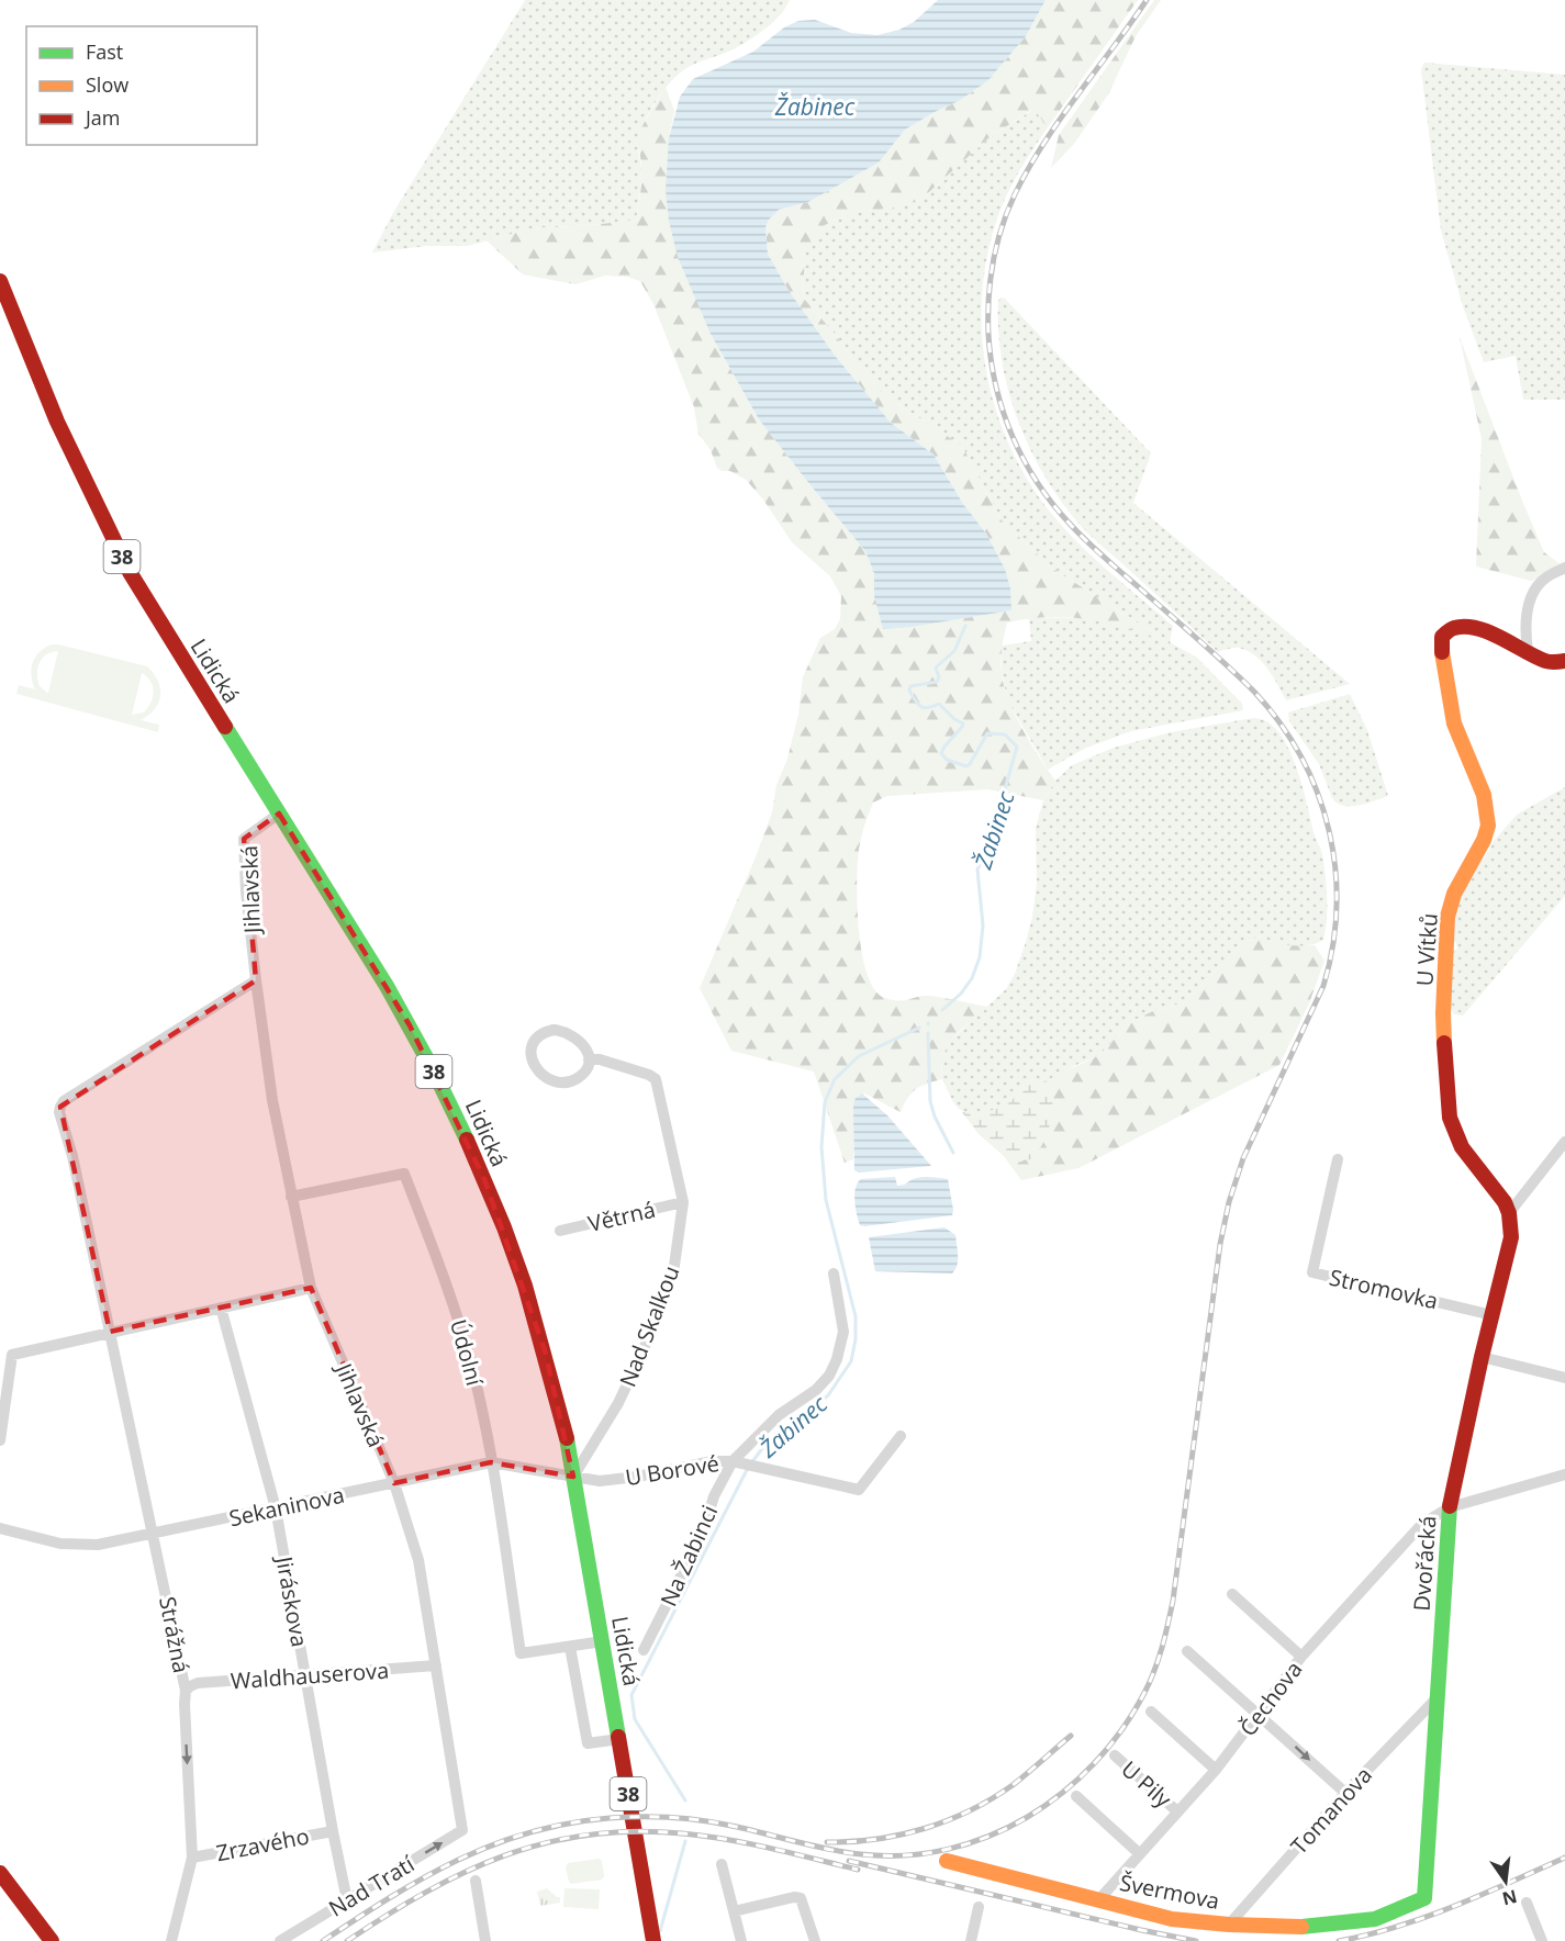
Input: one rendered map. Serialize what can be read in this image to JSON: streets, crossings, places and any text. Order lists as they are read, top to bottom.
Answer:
{
  "streets": {
    "street": [
      "38",
      "Lidická",
      "Jihlavská",
      "U Vítků",
      "Větrná",
      "Stromovka",
      "Nad Skalkou",
      "Údolní",
      "U Borové",
      "Sekaninova",
      "Na Žabinci",
      "Dvořácká",
      "Jiráskova",
      "Strážná",
      "Waldhauserova",
      "Čechova",
      "U Pily",
      "Tomanova",
      "Zrzavého",
      "Nad Tratí",
      "Švermova"
    ]
  },
  "crossings": [
    ["Lidická", "Jihlavská"],
    ["Lidická", "Nad Skalkou"],
    ["Lidická", "U Borové"],
    ["Lidická", "Sekaninova"],
    ["Jihlavská", "Údolní"],
    ["Jihlavská", "Sekaninova"],
    ["Jihlavská", "Strážná"],
    ["Jihlavská", "Waldhauserova"],
    ["Jihlavská", "Nad Tratí"],
    ["U Vítků", "Dvořácká"],
    ["Větrná", "Nad Skalkou"],
    ["Stromovka", "Dvořácká"],
    ["Nad Skalkou", "U Borové"],
    ["Nad Skalkou", "Sekaninova"],
    ["Údolní", "Sekaninova"],
    ["U Borové", "Sekaninova"],
    ["U Borové", "Na Žabinci"],
    ["Sekaninova", "Jiráskova"],
    ["Sekaninova", "Strážná"],
    ["Dvořácká", "Čechova"],
    ["Dvořácká", "Tomanova"],
    ["Dvořácká", "Švermova"],
    ["Jiráskova", "Waldhauserova"],
    ["Jiráskova", "Zrzavého"],
    ["Jiráskova", "Nad Tratí"],
    ["Strážná", "Waldhauserova"],
    ["Strážná", "Zrzavého"],
    ["Čechova", "U Pily"],
    ["Čechova", "Švermova"],
    ["Tomanova", "Švermova"]
  ],
  "one_way": ["Nad Tratí"],
  "water": ["Žabinec"],
  "legend": ["Fast", "Slow", "Jam"],
  "north": "bottom"
}
